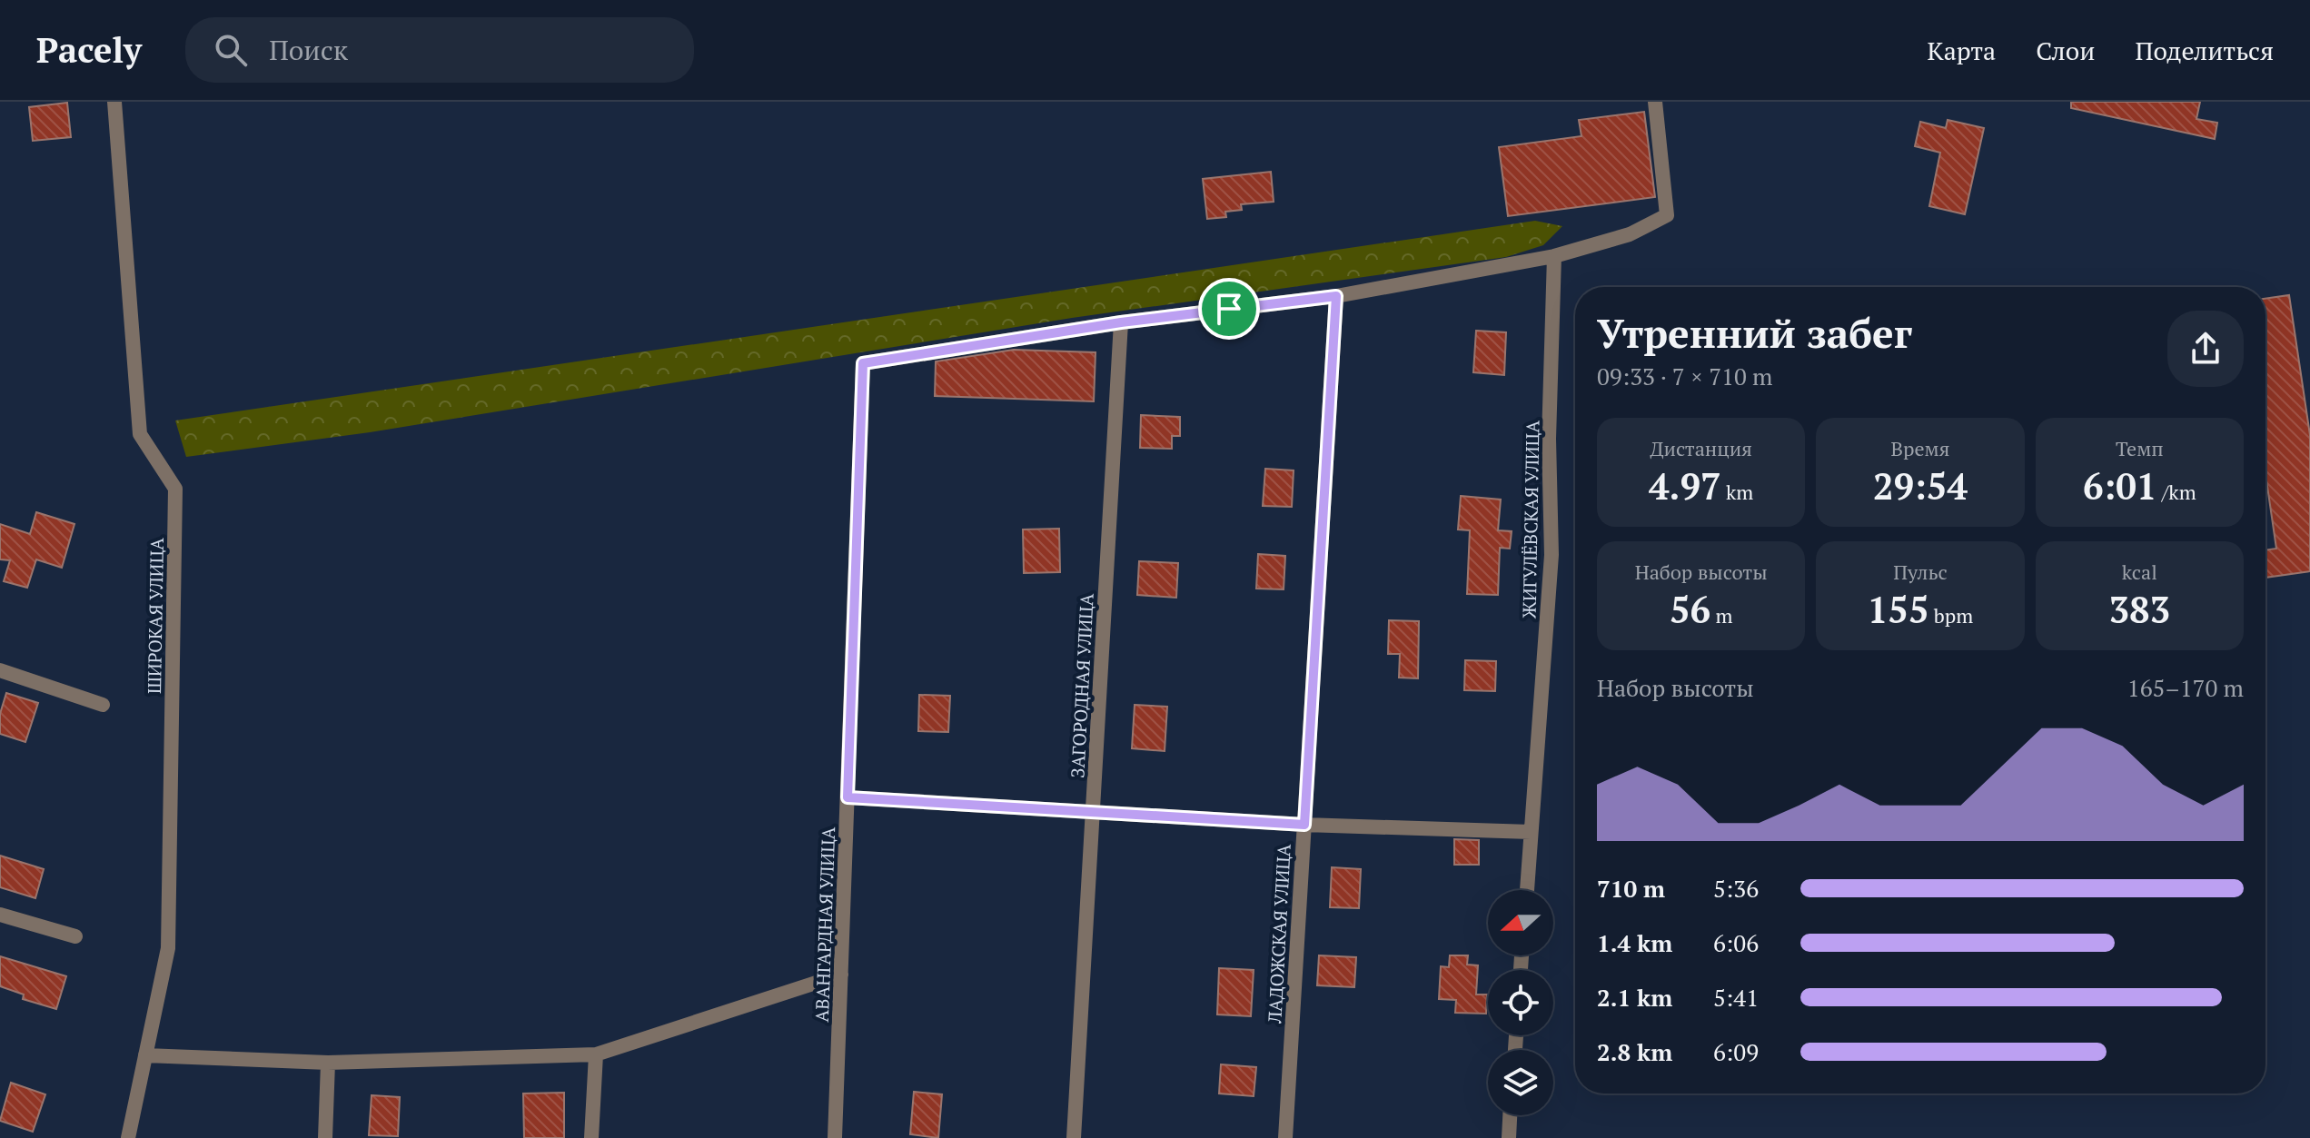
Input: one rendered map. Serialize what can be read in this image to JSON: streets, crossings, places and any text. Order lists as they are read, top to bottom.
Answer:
{
  "streets": {
    "street": [
      "ЖИГУЛЁВСКАЯ УЛИЦА",
      "ШИРОКАЯ УЛИЦА",
      "ЗАГОРОДНАЯ УЛИЦА",
      "АВАНГАРДНАЯ УЛИЦА",
      "ЛАДОЖСКАЯ УЛИЦА"
    ]
  },
  "crossings": [
    ["ЗАГОРОДНАЯ УЛИЦА", "АВАНГАРДНАЯ УЛИЦА"]
  ],
  "north": "left",
  "page": {
    "header": "Pacely",
    "search": "Поиск",
    "nav": ["Карта", "Слои", "Поделиться"],
    "heading": ["Утренний забег", "09:33 · 7 × 710 m"],
    "stats": [
      ["Дистанция", "4.97 km"],
      ["Время", "29:54"],
      ["Темп", "6:01 /km"],
      ["Набор высоты", "56 m"],
      ["Пульс", "155 bpm"],
      ["kcal", "383"]
    ],
    "chart": ["Набор высоты", "165–170 m"],
    "list": [
      {
        "name": "710 m",
        "note": "5:36"
      },
      {
        "name": "1.4 km",
        "note": "6:06"
      },
      {
        "name": "2.1 km",
        "note": "5:41"
      },
      {
        "name": "2.8 km",
        "note": "6:09"
      }
    ]
  }
}
